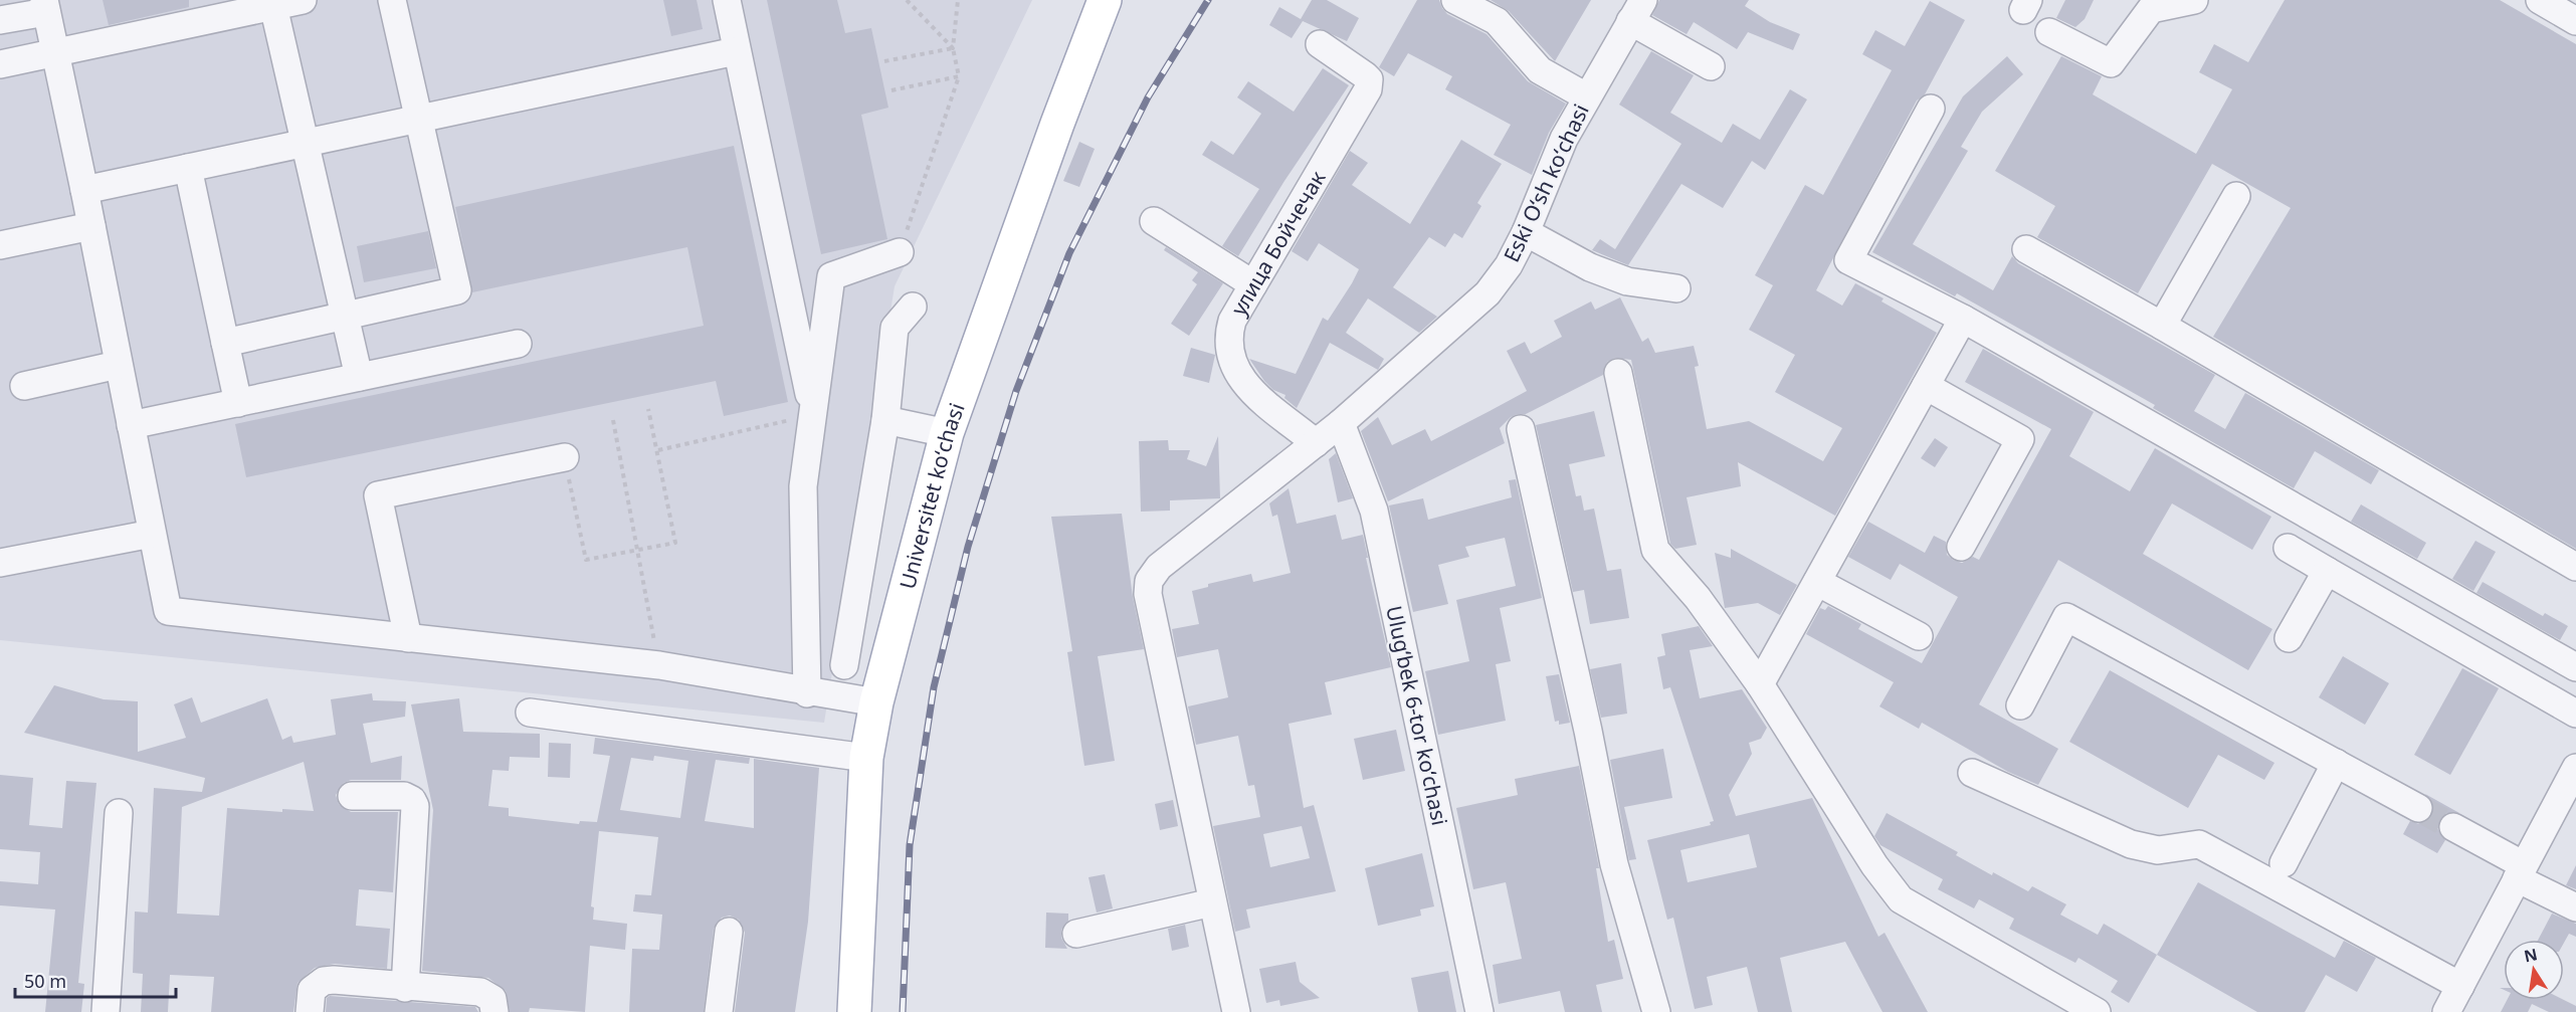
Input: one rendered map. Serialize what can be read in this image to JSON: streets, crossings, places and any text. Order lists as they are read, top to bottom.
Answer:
{
  "streets": {
    "main road": ["Universitet kо‘chasi"],
    "street": ["Eski Oʻsh koʻchasi", "улица Бойчечак", "Ulug‘bek 6-tor koʻchasi"]
  },
  "crossings": [
    ["Eski Oʻsh koʻchasi", "улица Бойчечак"],
    ["Eski Oʻsh koʻchasi", "Ulug‘bek 6-tor koʻchasi"]
  ],
  "scale_bar": "50 m",
  "north": "top"
}
